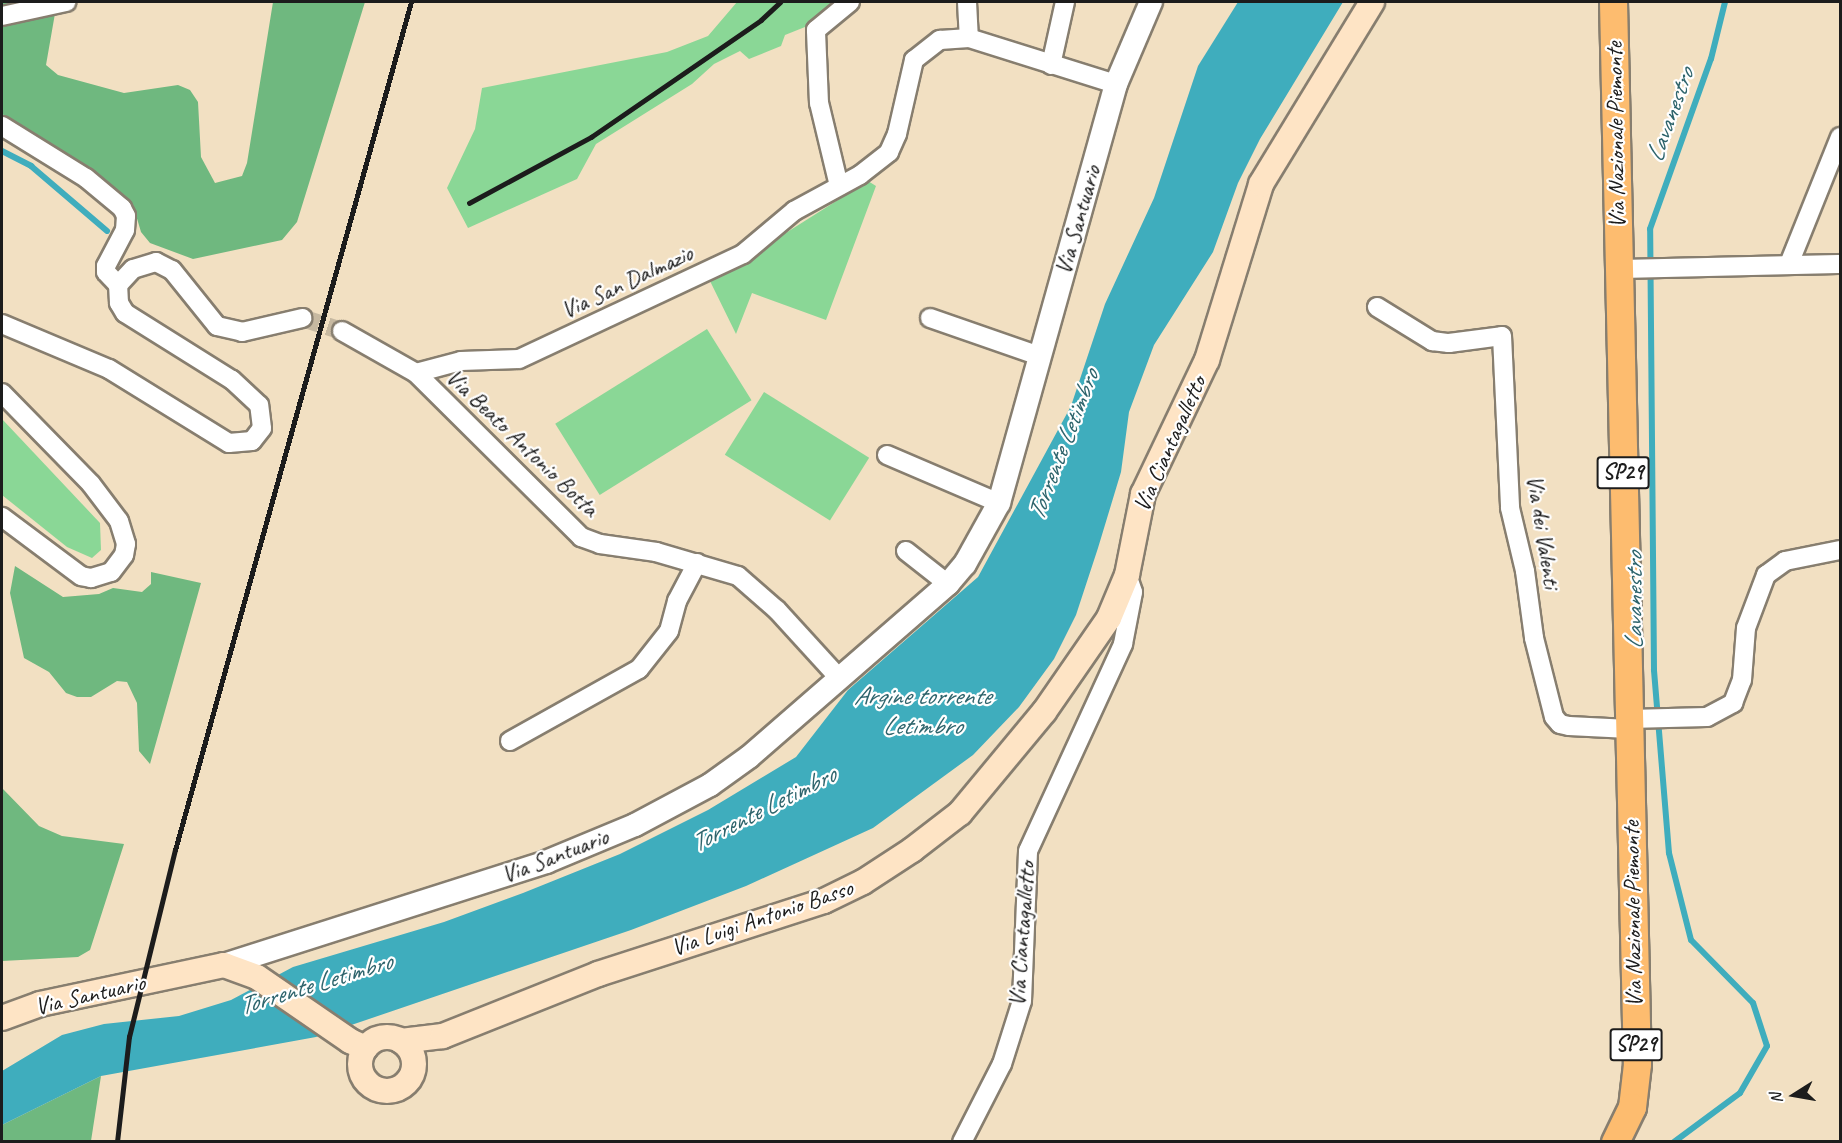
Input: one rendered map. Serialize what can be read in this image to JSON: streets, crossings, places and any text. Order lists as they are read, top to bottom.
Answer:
{
  "streets": {
    "main road": [
      "Via Nazionale Piemonte",
      "Via Santuario",
      "Via Ciantagalletto",
      "SP29",
      "Via Luigi Antonio Basso"
    ],
    "street": ["Via San Dalmazio", "Via Beato Antonio Botta", "Via dei Valenti"]
  },
  "crossings": [
    ["Via Nazionale Piemonte", "Via dei Valenti"],
    ["Via Santuario", "Via San Dalmazio"],
    ["Via Santuario", "Via Beato Antonio Botta"],
    ["Via San Dalmazio", "Via Beato Antonio Botta"],
    ["Via Ciantagalletto", "Via Luigi Antonio Basso"]
  ],
  "water": ["Lavanestro", "Torrente Letimbro", "Argine torrente Letimbro"],
  "north": "left"
}
